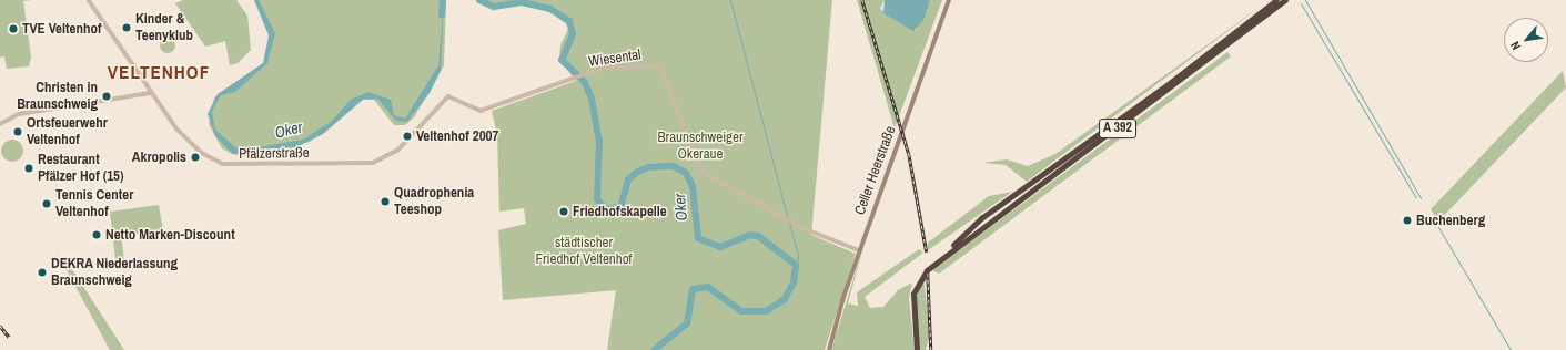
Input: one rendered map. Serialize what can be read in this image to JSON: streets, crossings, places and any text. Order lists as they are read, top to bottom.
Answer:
{
  "streets": {
    "highway": ["A 392"],
    "main road": ["Celler Heerstraße"],
    "street": ["Wiesental", "Pfälzerstraße"]
  },
  "crossings": [
    ["Wiesental", "Pfälzerstraße"],
    ["Wiesental", "Celler Heerstraße"]
  ],
  "districts": ["VELTENHOF"],
  "water": ["Oker"],
  "parks": ["Braunschweiger Okeraue", "städtischer Friedhof Veltenhof"],
  "places": [
    "Kinder & Teenyklub",
    "TVE Veltenhof",
    "Christen in Braunschweig",
    "Ortsfeuerwehr Veltenhof",
    "Veltenhof 2007",
    "Akropolis",
    "Restaurant Pfälzer Hof (15)",
    "Quadrophenia Teeshop",
    "Tennis Center Veltenhof",
    "Friedhofskapelle",
    "Buchenberg",
    "Netto Marken-Discount",
    "DEKRA Niederlassung Braunschweig"
  ],
  "north": "bottom left"
}
